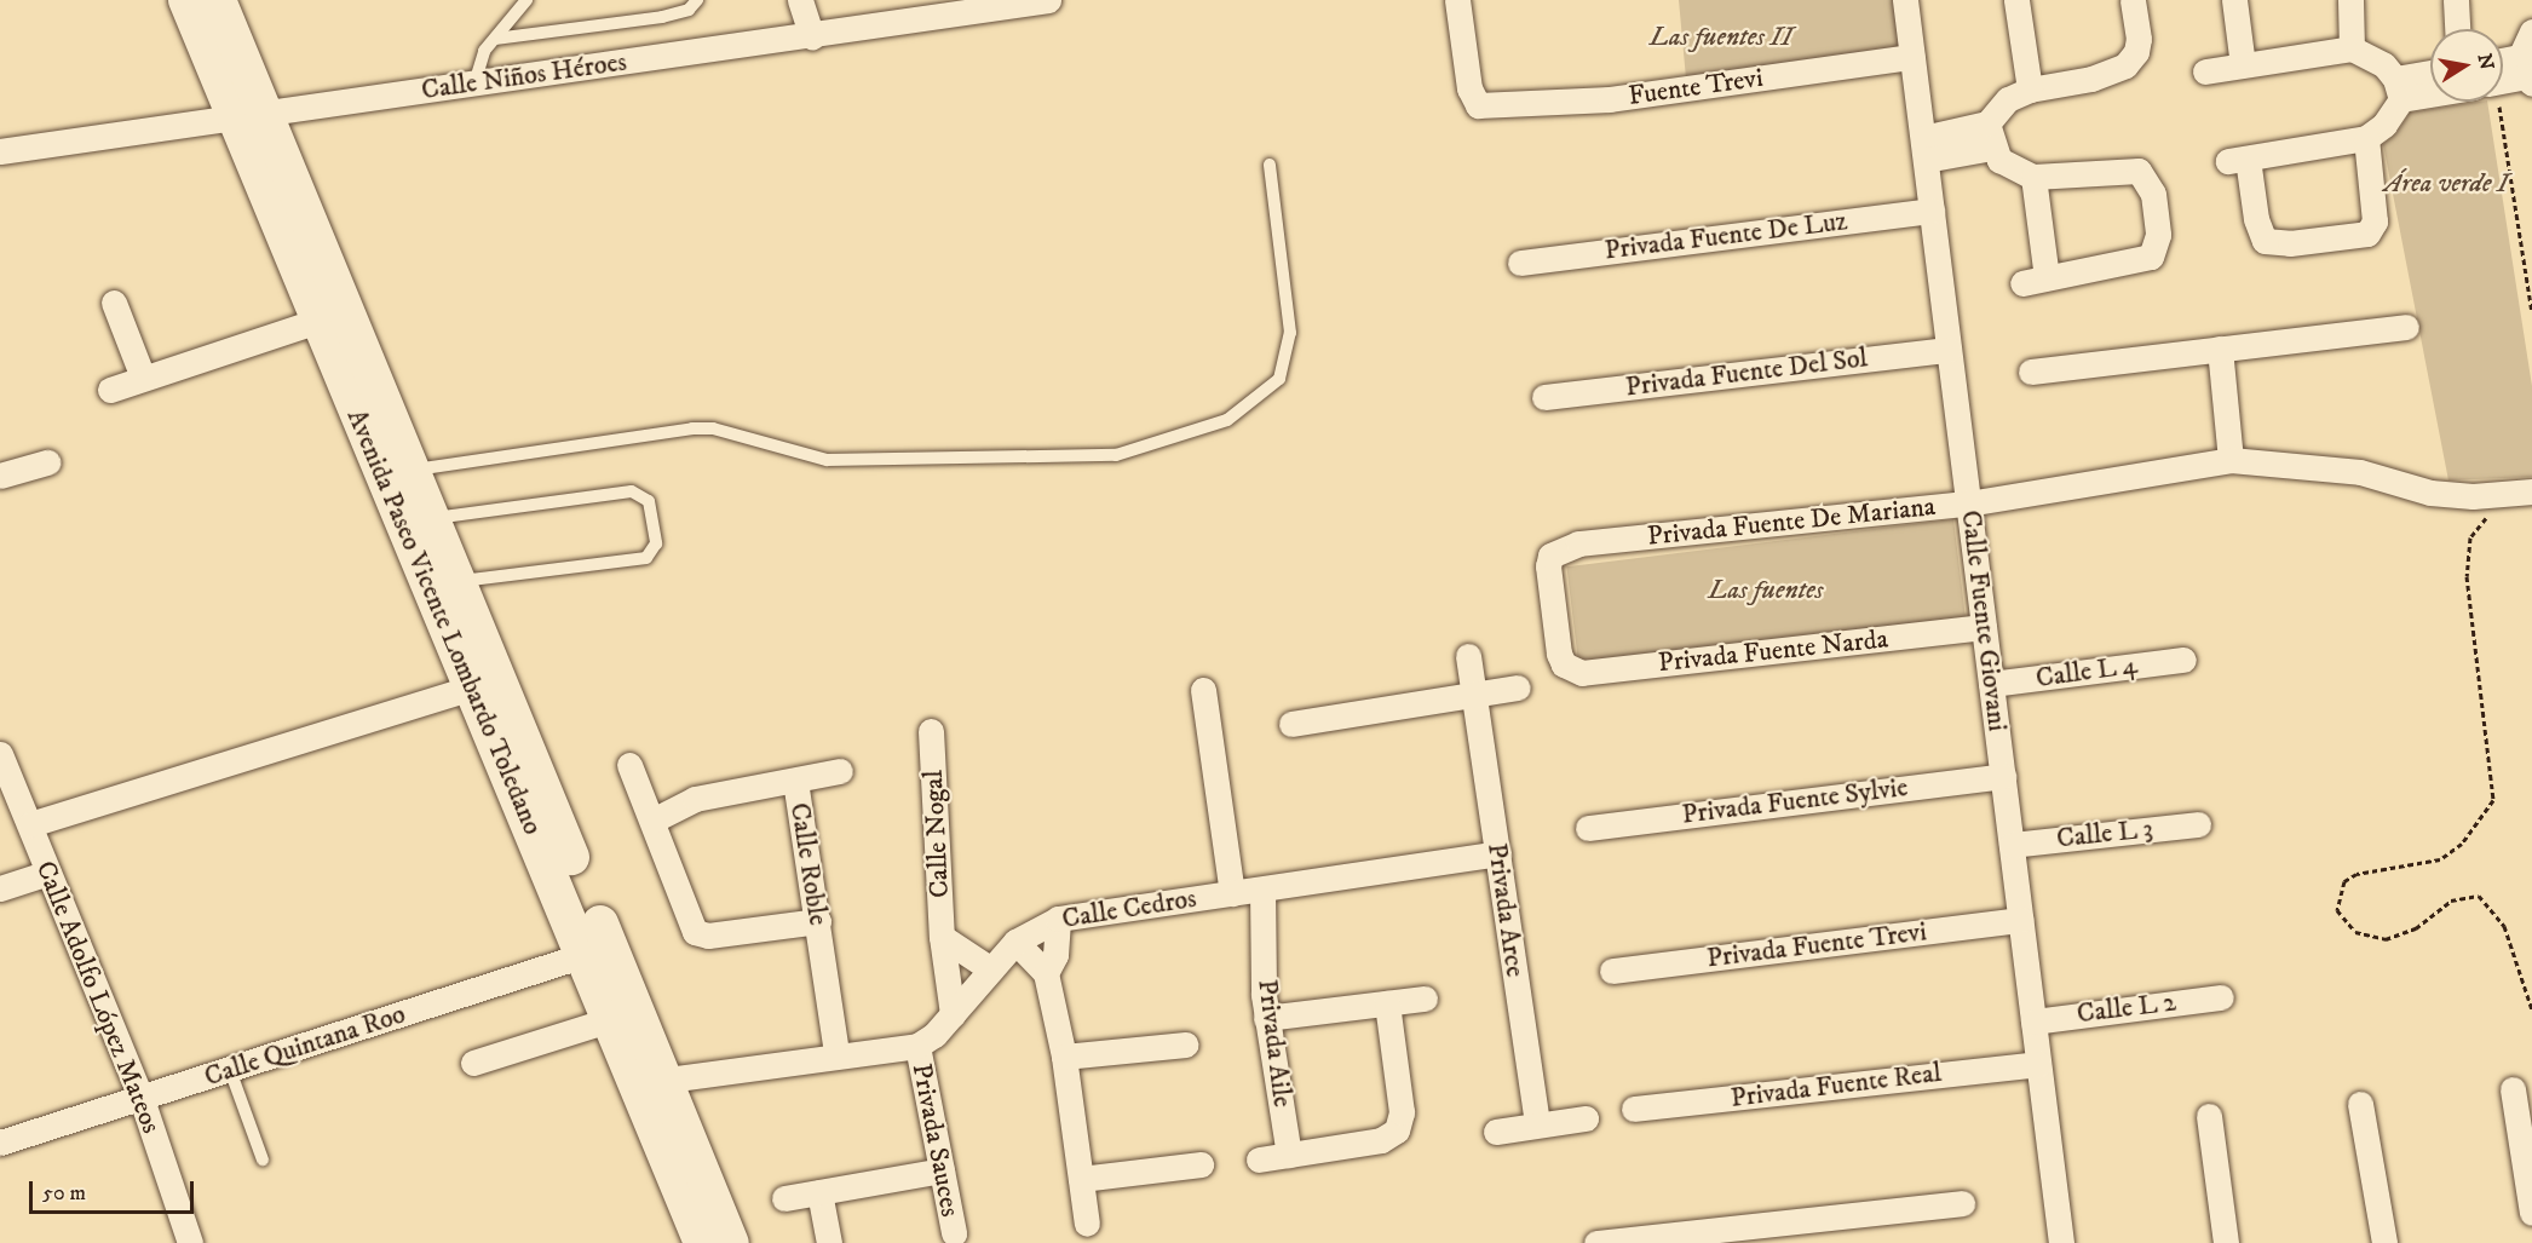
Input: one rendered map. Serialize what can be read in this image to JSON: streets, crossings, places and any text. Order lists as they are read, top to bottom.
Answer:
{
  "streets": {
    "main road": ["Avenida Paseo Vicente Lombardo Toledano"],
    "street": [
      "Calle Niños Héroes",
      "Fuente Trevi",
      "Privada Fuente De Luz",
      "Privada Fuente Del Sol",
      "Privada Fuente De Mariana",
      "Calle Fuente Giovani",
      "Privada Fuente Narda",
      "Calle L 4",
      "Privada Fuente Sylvie",
      "Calle Nogal",
      "Calle L 3",
      "Calle Roble",
      "Calle Cedros",
      "Privada Arce",
      "Privada Fuente Trevi",
      "Calle Adolfo López Mateos",
      "Calle L 2",
      "Privada Aile",
      "Calle Quintana Roo",
      "Privada Fuente Real",
      "Privada Sauces"
    ]
  },
  "crossings": [
    ["Calle Niños Héroes", "Avenida Paseo Vicente Lombardo Toledano"],
    ["Fuente Trevi", "Calle Fuente Giovani"],
    ["Privada Fuente De Luz", "Calle Fuente Giovani"],
    ["Privada Fuente Del Sol", "Calle Fuente Giovani"],
    ["Privada Fuente De Mariana", "Calle Fuente Giovani"],
    ["Privada Fuente De Mariana", "Privada Fuente Narda"],
    ["Calle Fuente Giovani", "Privada Fuente Narda"],
    ["Calle Fuente Giovani", "Calle L 4"],
    ["Calle Fuente Giovani", "Privada Fuente Sylvie"],
    ["Calle Fuente Giovani", "Calle L 3"],
    ["Calle Fuente Giovani", "Privada Fuente Trevi"],
    ["Calle Fuente Giovani", "Calle L 2"],
    ["Calle Fuente Giovani", "Privada Fuente Real"],
    ["Avenida Paseo Vicente Lombardo Toledano", "Calle Quintana Roo"],
    ["Calle Nogal", "Calle Cedros"],
    ["Calle Cedros", "Privada Arce"],
    ["Calle Cedros", "Privada Aile"],
    ["Calle Cedros", "Privada Sauces"],
    ["Calle Adolfo López Mateos", "Calle Quintana Roo"]
  ],
  "parks": ["Las fuentes II", "Área verde I", "Las fuentes"],
  "scale_bar": "50 m",
  "north": "right"
}
